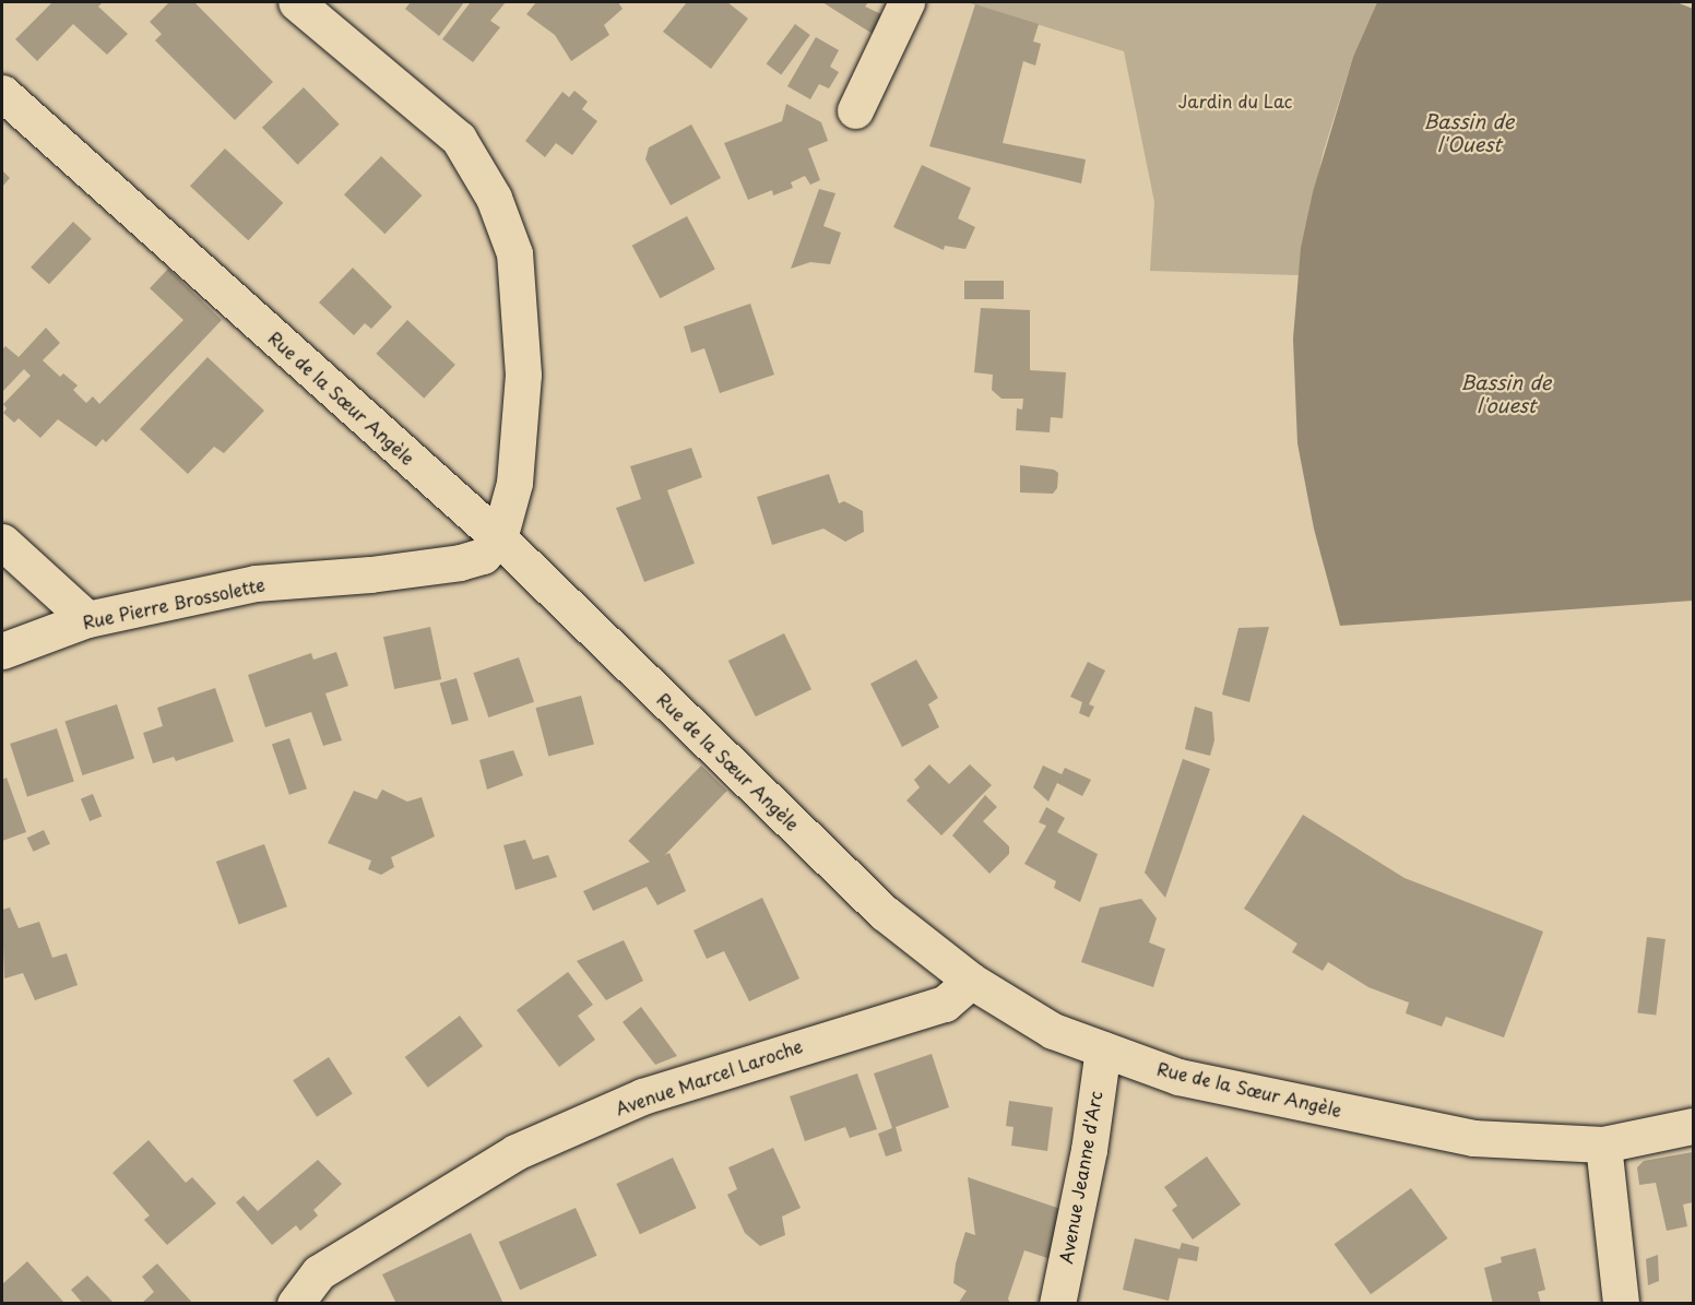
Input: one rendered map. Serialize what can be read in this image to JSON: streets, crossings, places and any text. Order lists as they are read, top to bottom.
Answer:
{
  "streets": {
    "street": [
      "Rue de la Sœur Angèle",
      "Rue Pierre Brossolette",
      "Avenue Marcel Laroche",
      "Avenue Jeanne d'Arc"
    ]
  },
  "crossings": [
    ["Rue de la Sœur Angèle", "Rue Pierre Brossolette"],
    ["Rue de la Sœur Angèle", "Avenue Marcel Laroche"],
    ["Rue de la Sœur Angèle", "Avenue Jeanne d'Arc"]
  ],
  "water": ["Bassin de l'Ouest", "Bassin de l'ouest"],
  "parks": ["Jardin du Lac"]
}
